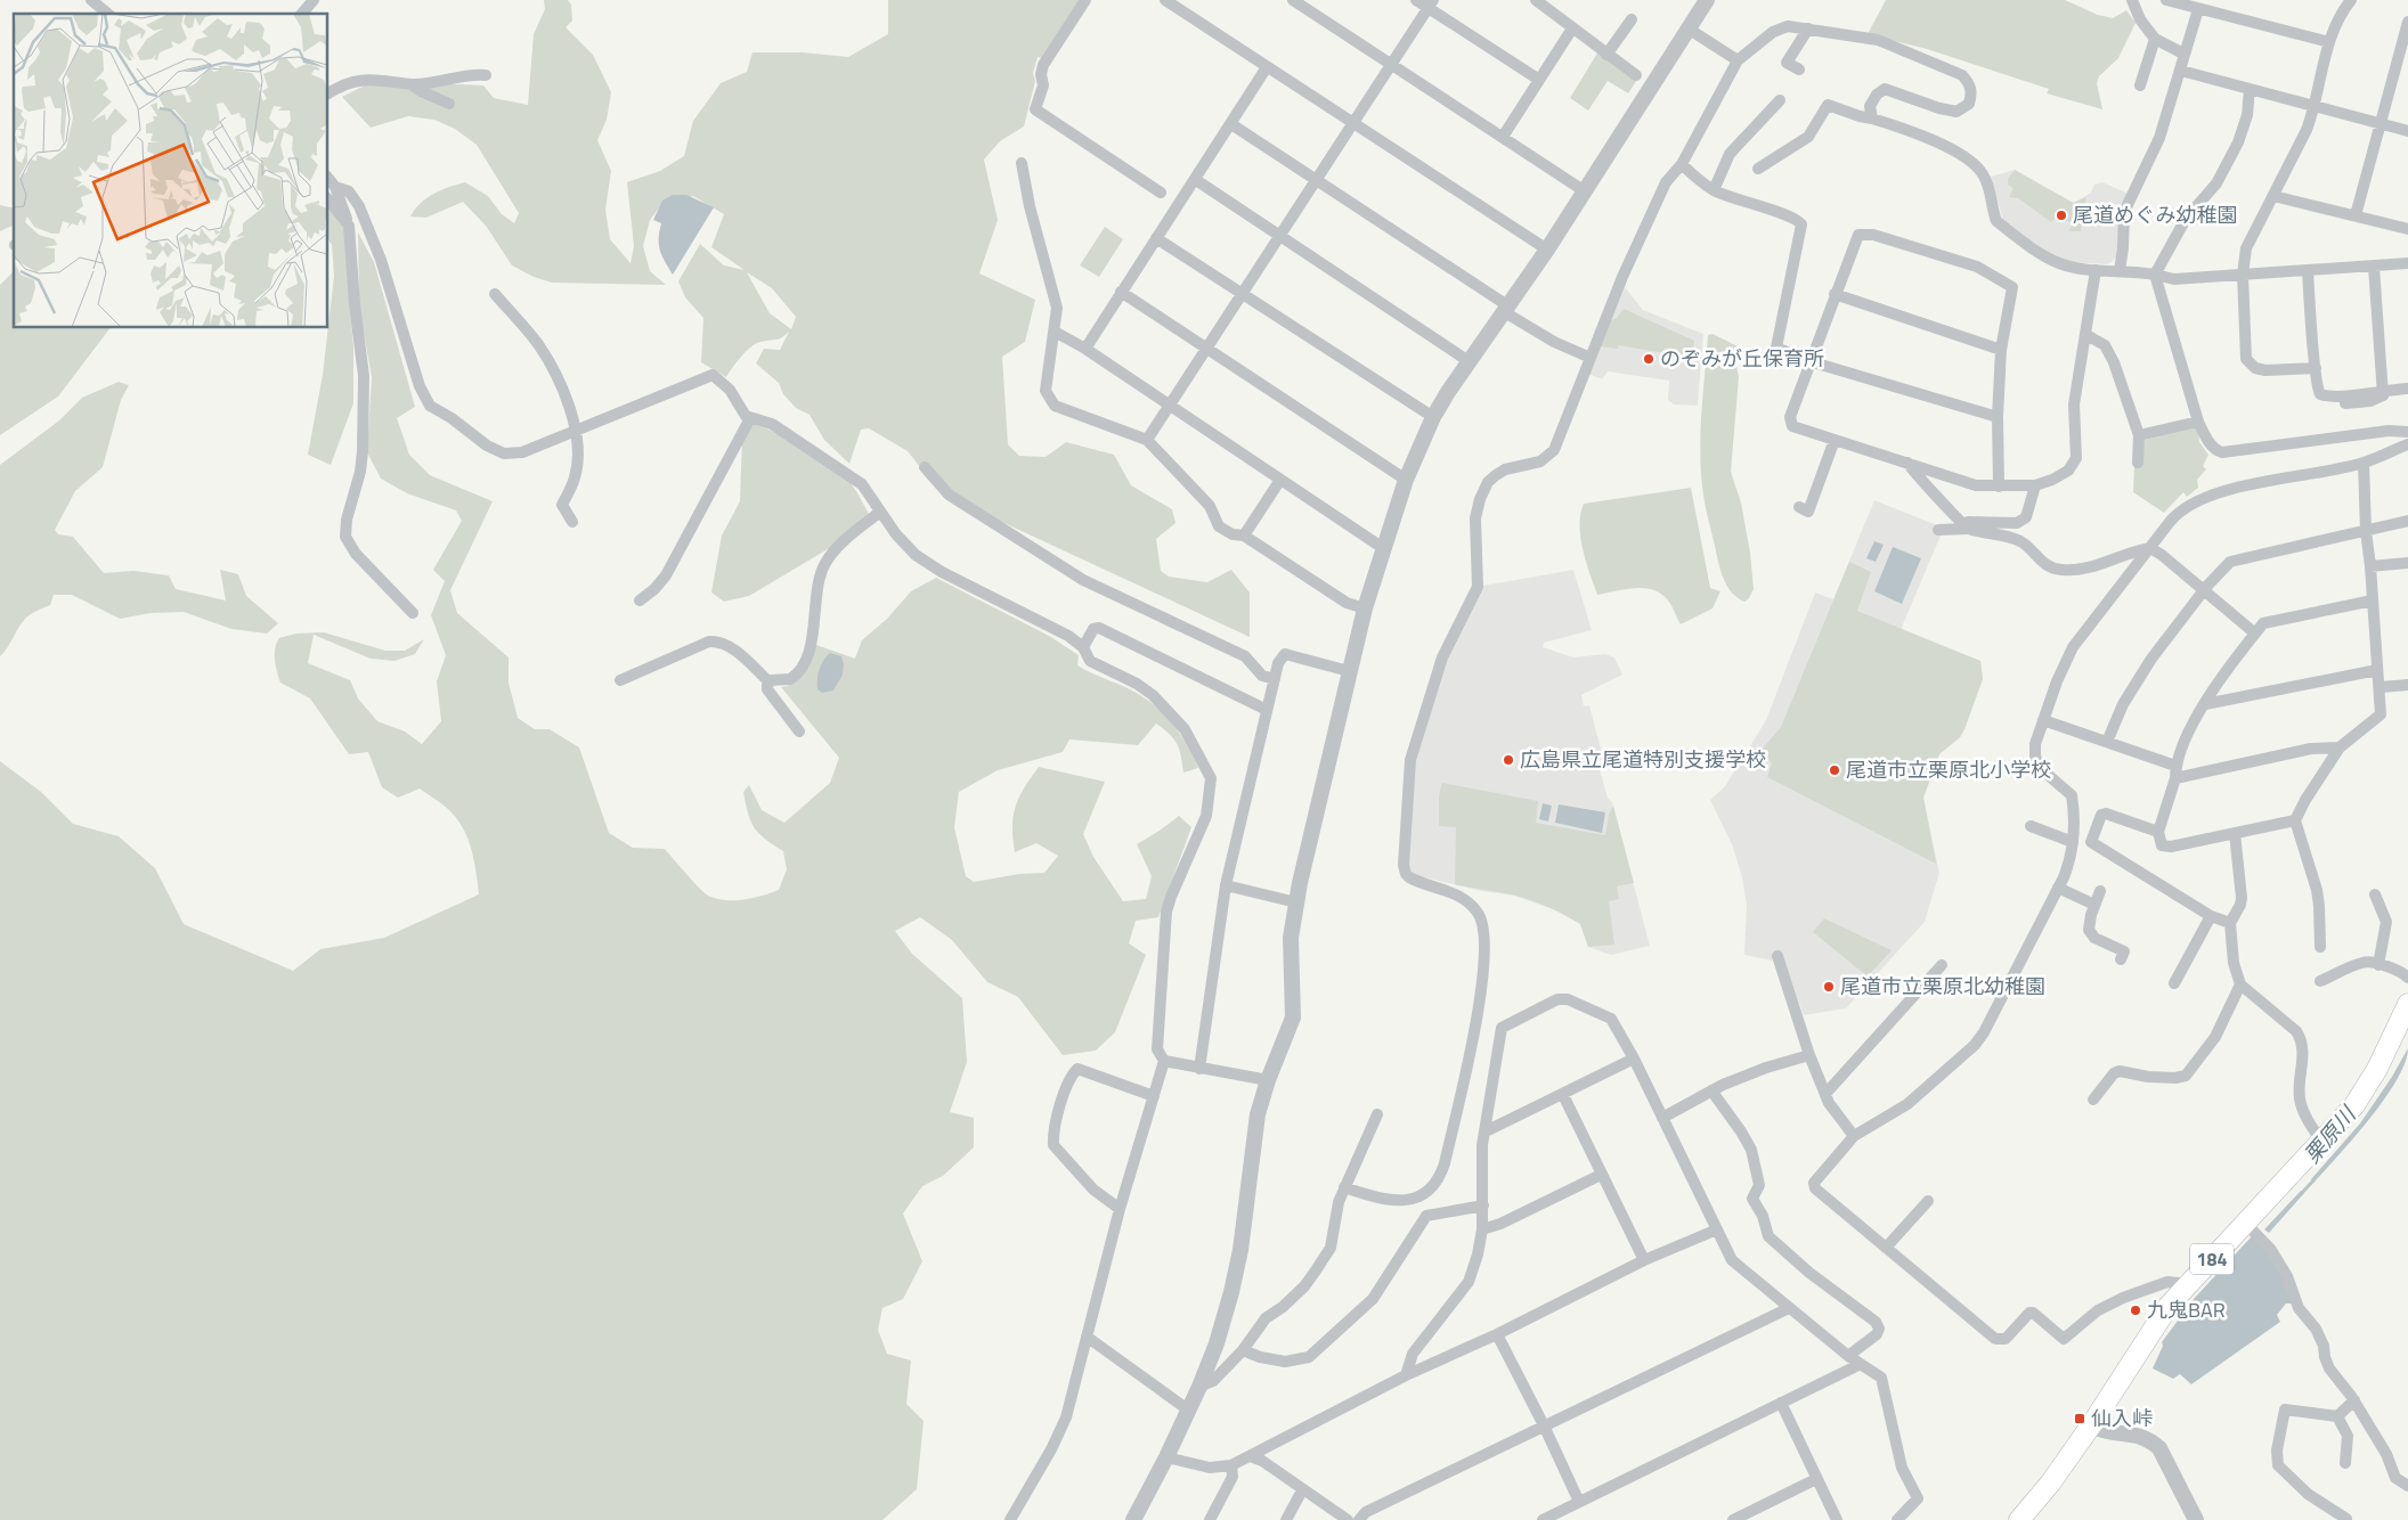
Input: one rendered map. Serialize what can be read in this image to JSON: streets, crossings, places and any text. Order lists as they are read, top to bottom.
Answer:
{
  "streets": {
    "highway": ["184"]
  },
  "water": ["栗原川"],
  "places": {
    "other": [
      "尾道めぐみ幼稚園",
      "のぞみが丘保育所",
      "広島県立尾道特別支援学校",
      "尾道市立栗原北小学校",
      "尾道市立栗原北幼稚園",
      "九鬼BAR"
    ],
    "transit": ["仙入峠"]
  }
}
